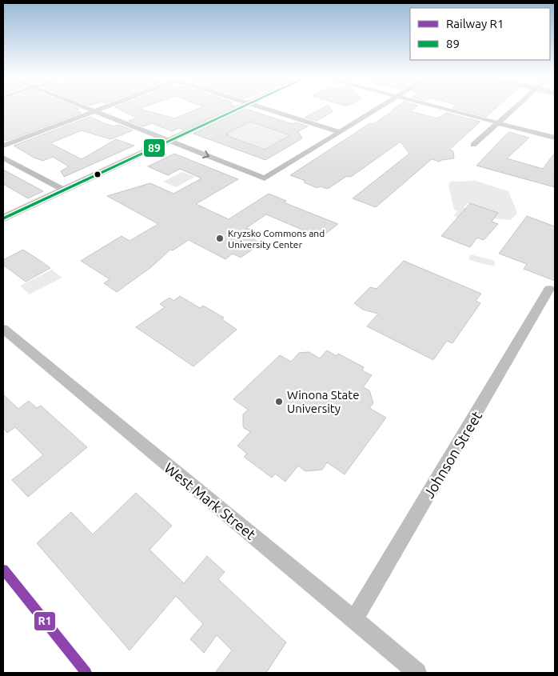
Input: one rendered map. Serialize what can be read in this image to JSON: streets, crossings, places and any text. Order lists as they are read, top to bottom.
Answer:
{
  "streets": {
    "street": ["Johnson Street", "West Mark Street"]
  },
  "crossings": [
    ["Johnson Street", "West Mark Street"]
  ],
  "places": ["Kryzsko Commons and University Center", "Winona State University"],
  "lines": ["transit line 89", "rail line R1"],
  "legend": ["Railway R1", "89"]
}
